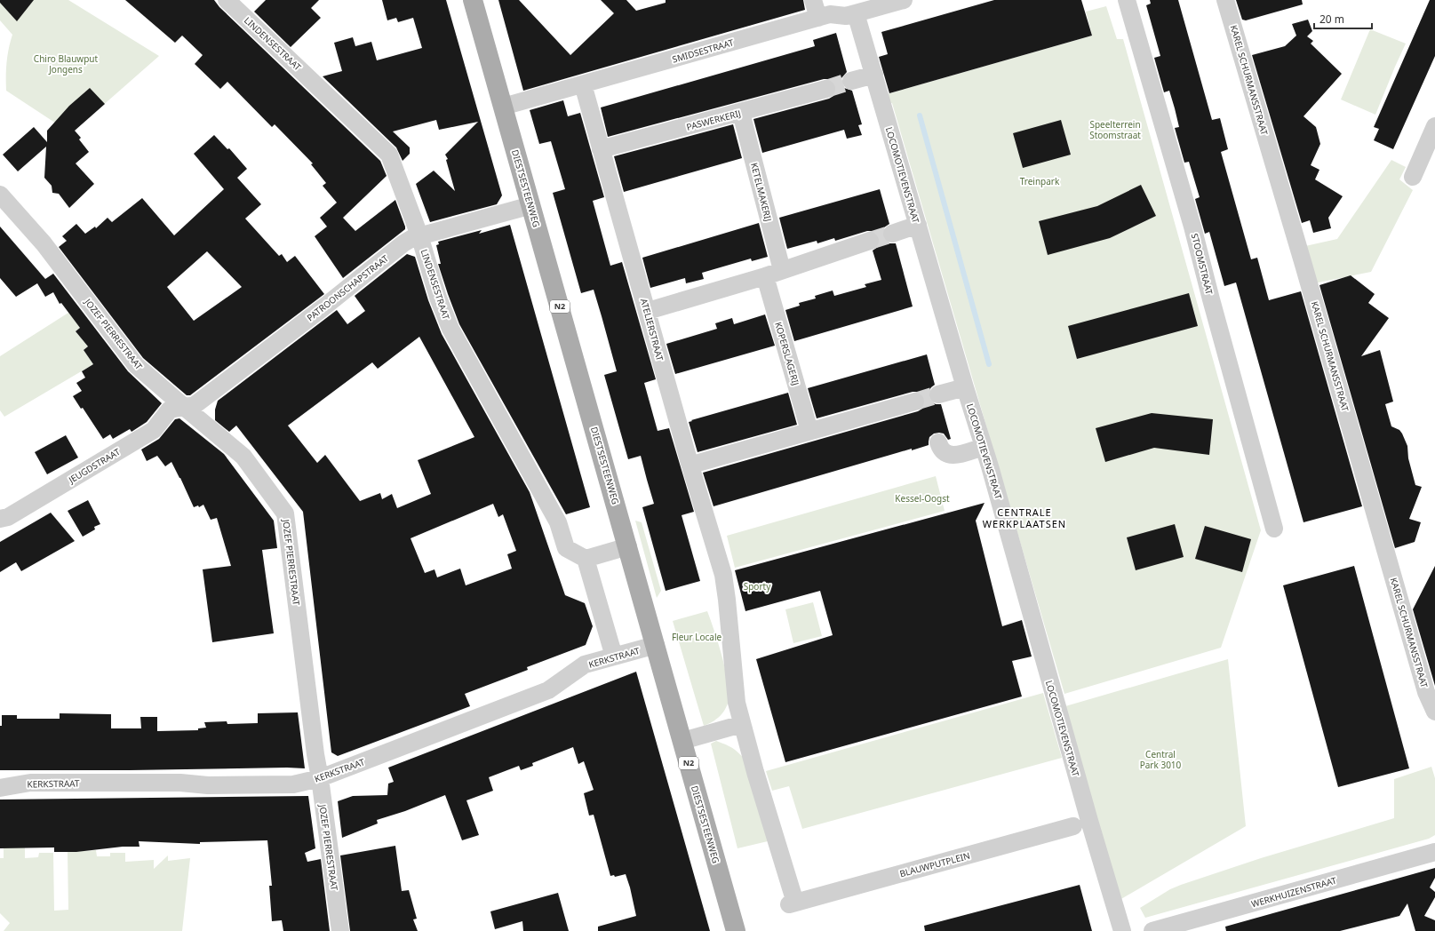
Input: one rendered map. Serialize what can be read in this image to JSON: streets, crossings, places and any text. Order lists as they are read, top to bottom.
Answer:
{
  "streets": {
    "main road": ["DIESTSESTEENWEG", "N2"],
    "street": [
      "LINDENSESTRAAT",
      "SMIDSESTRAAT",
      "KAREL SCHURMANSSTRAAT",
      "PASWERKERIJ",
      "LOCOMOTIEVENSTRAAT",
      "KETELMAKERIJ",
      "STOOMSTRAAT",
      "PATROONSCHAPSTRAAT",
      "ATELIERSTRAAT",
      "JOZEF PIERRESTRAAT",
      "KOPERSLAGERIJ",
      "JEUGDSTRAAT",
      "KERKSTRAAT",
      "BLAUWPUTPLEIN",
      "WERKHUIZENSTRAAT"
    ]
  },
  "crossings": [
    ["LINDENSESTRAAT", "PATROONSCHAPSTRAAT"],
    ["SMIDSESTRAAT", "LOCOMOTIEVENSTRAAT"],
    ["SMIDSESTRAAT", "DIESTSESTEENWEG"],
    ["SMIDSESTRAAT", "ATELIERSTRAAT"],
    ["PASWERKERIJ", "KETELMAKERIJ"],
    ["PASWERKERIJ", "ATELIERSTRAAT"],
    ["DIESTSESTEENWEG", "PATROONSCHAPSTRAAT"],
    ["DIESTSESTEENWEG", "KERKSTRAAT"],
    ["PATROONSCHAPSTRAAT", "JOZEF PIERRESTRAAT"],
    ["PATROONSCHAPSTRAAT", "JEUGDSTRAAT"],
    ["ATELIERSTRAAT", "BLAUWPUTPLEIN"],
    ["JOZEF PIERRESTRAAT", "JEUGDSTRAAT"],
    ["JOZEF PIERRESTRAAT", "KERKSTRAAT"]
  ],
  "districts": ["CENTRALE WERKPLAATSEN"],
  "parks": [
    "Chiro Blauwput Jongens",
    "Speelterrein Stoomstraat",
    "Treinpark",
    "Kessel-Oogst",
    "Sporty",
    "Fleur Locale",
    "Central Park 3010"
  ],
  "scale_bar": "20 m"
}
